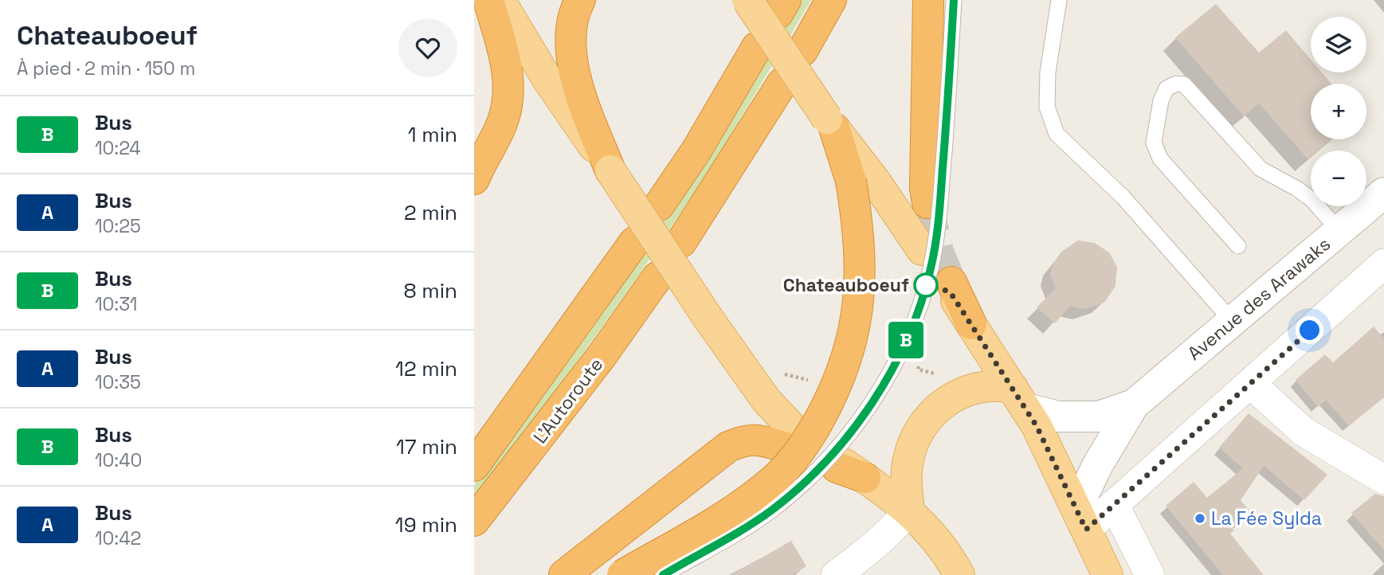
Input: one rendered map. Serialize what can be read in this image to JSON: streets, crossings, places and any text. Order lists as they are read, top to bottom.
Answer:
{
  "streets": {
    "highway": ["L'Autoroute"],
    "street": ["Avenue des Arawaks"]
  },
  "places": ["Chateauboeuf", "La Fée Sylda"],
  "lines": ["bus line B"],
  "page": {
    "heading": ["Chateauboeuf", "À pied · 2 min · 150 m"],
    "on_map": "B",
    "map_buttons": ["+", "−"],
    "list": [
      {
        "mark": "B",
        "name": "Bus",
        "note": "10:24",
        "value": "1 min"
      },
      {
        "mark": "A",
        "name": "Bus",
        "note": "10:25",
        "value": "2 min"
      },
      {
        "mark": "B",
        "name": "Bus",
        "note": "10:31",
        "value": "8 min"
      },
      {
        "mark": "A",
        "name": "Bus",
        "note": "10:35",
        "value": "12 min"
      },
      {
        "mark": "B",
        "name": "Bus",
        "note": "10:40",
        "value": "17 min"
      },
      {
        "mark": "A",
        "name": "Bus",
        "note": "10:42",
        "value": "19 min"
      }
    ]
  }
}
